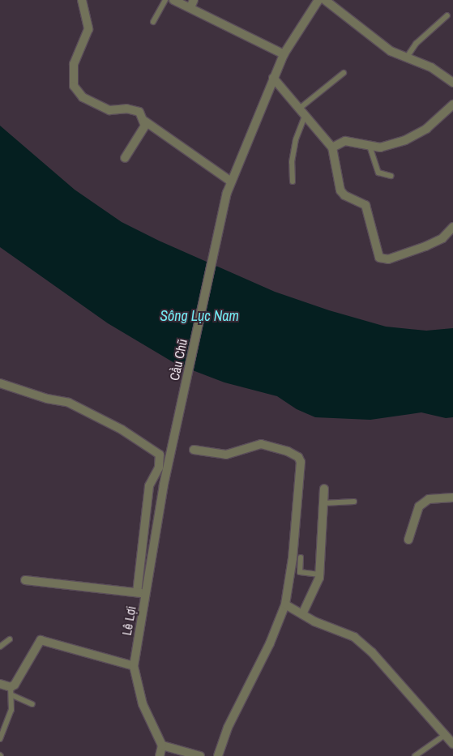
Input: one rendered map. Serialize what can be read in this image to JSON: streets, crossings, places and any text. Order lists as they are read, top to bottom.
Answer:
{
  "streets": {
    "street": ["Cầu Chũ", "Lê Lợi"]
  },
  "crossings": [
    ["Cầu Chũ", "Lê Lợi"]
  ],
  "water": ["Sông Lục Nam"]
}
